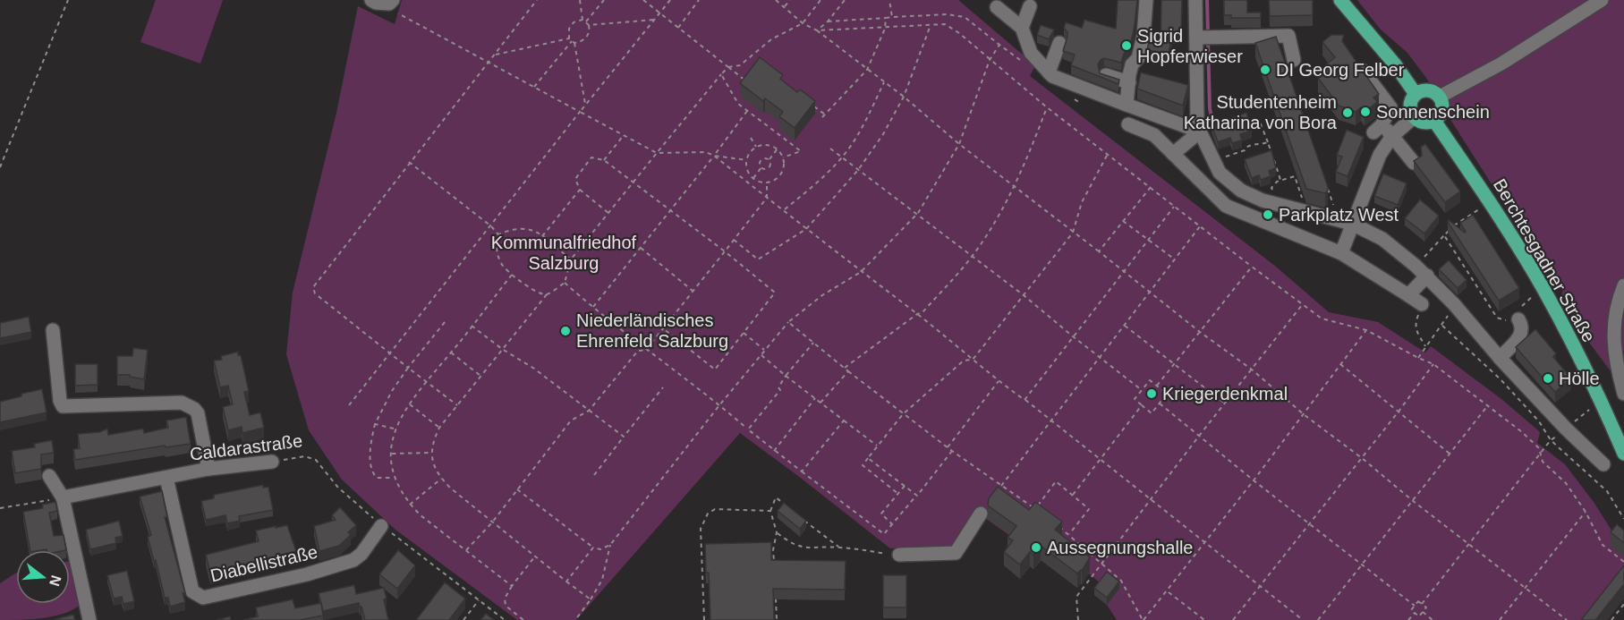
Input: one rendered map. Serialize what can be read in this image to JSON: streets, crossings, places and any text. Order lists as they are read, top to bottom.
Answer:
{
  "streets": {
    "main road": ["Berchtesgadner Straße"],
    "street": ["Caldarastraße", "Diabellistraße"]
  },
  "crossings": [
    ["Caldarastraße", "Diabellistraße"]
  ],
  "parks": ["Kommunalfriedhof Salzburg"],
  "places": [
    "Sigrid Hopferwieser",
    "DI Georg Felber",
    "Sonnenschein",
    "Studentenheim Katharina von Bora",
    "Parkplatz West",
    "Niederländisches Ehrenfeld Salzburg",
    "Hölle",
    "Kriegerdenkmal",
    "Aussegnungshalle"
  ],
  "north": "right"
}
